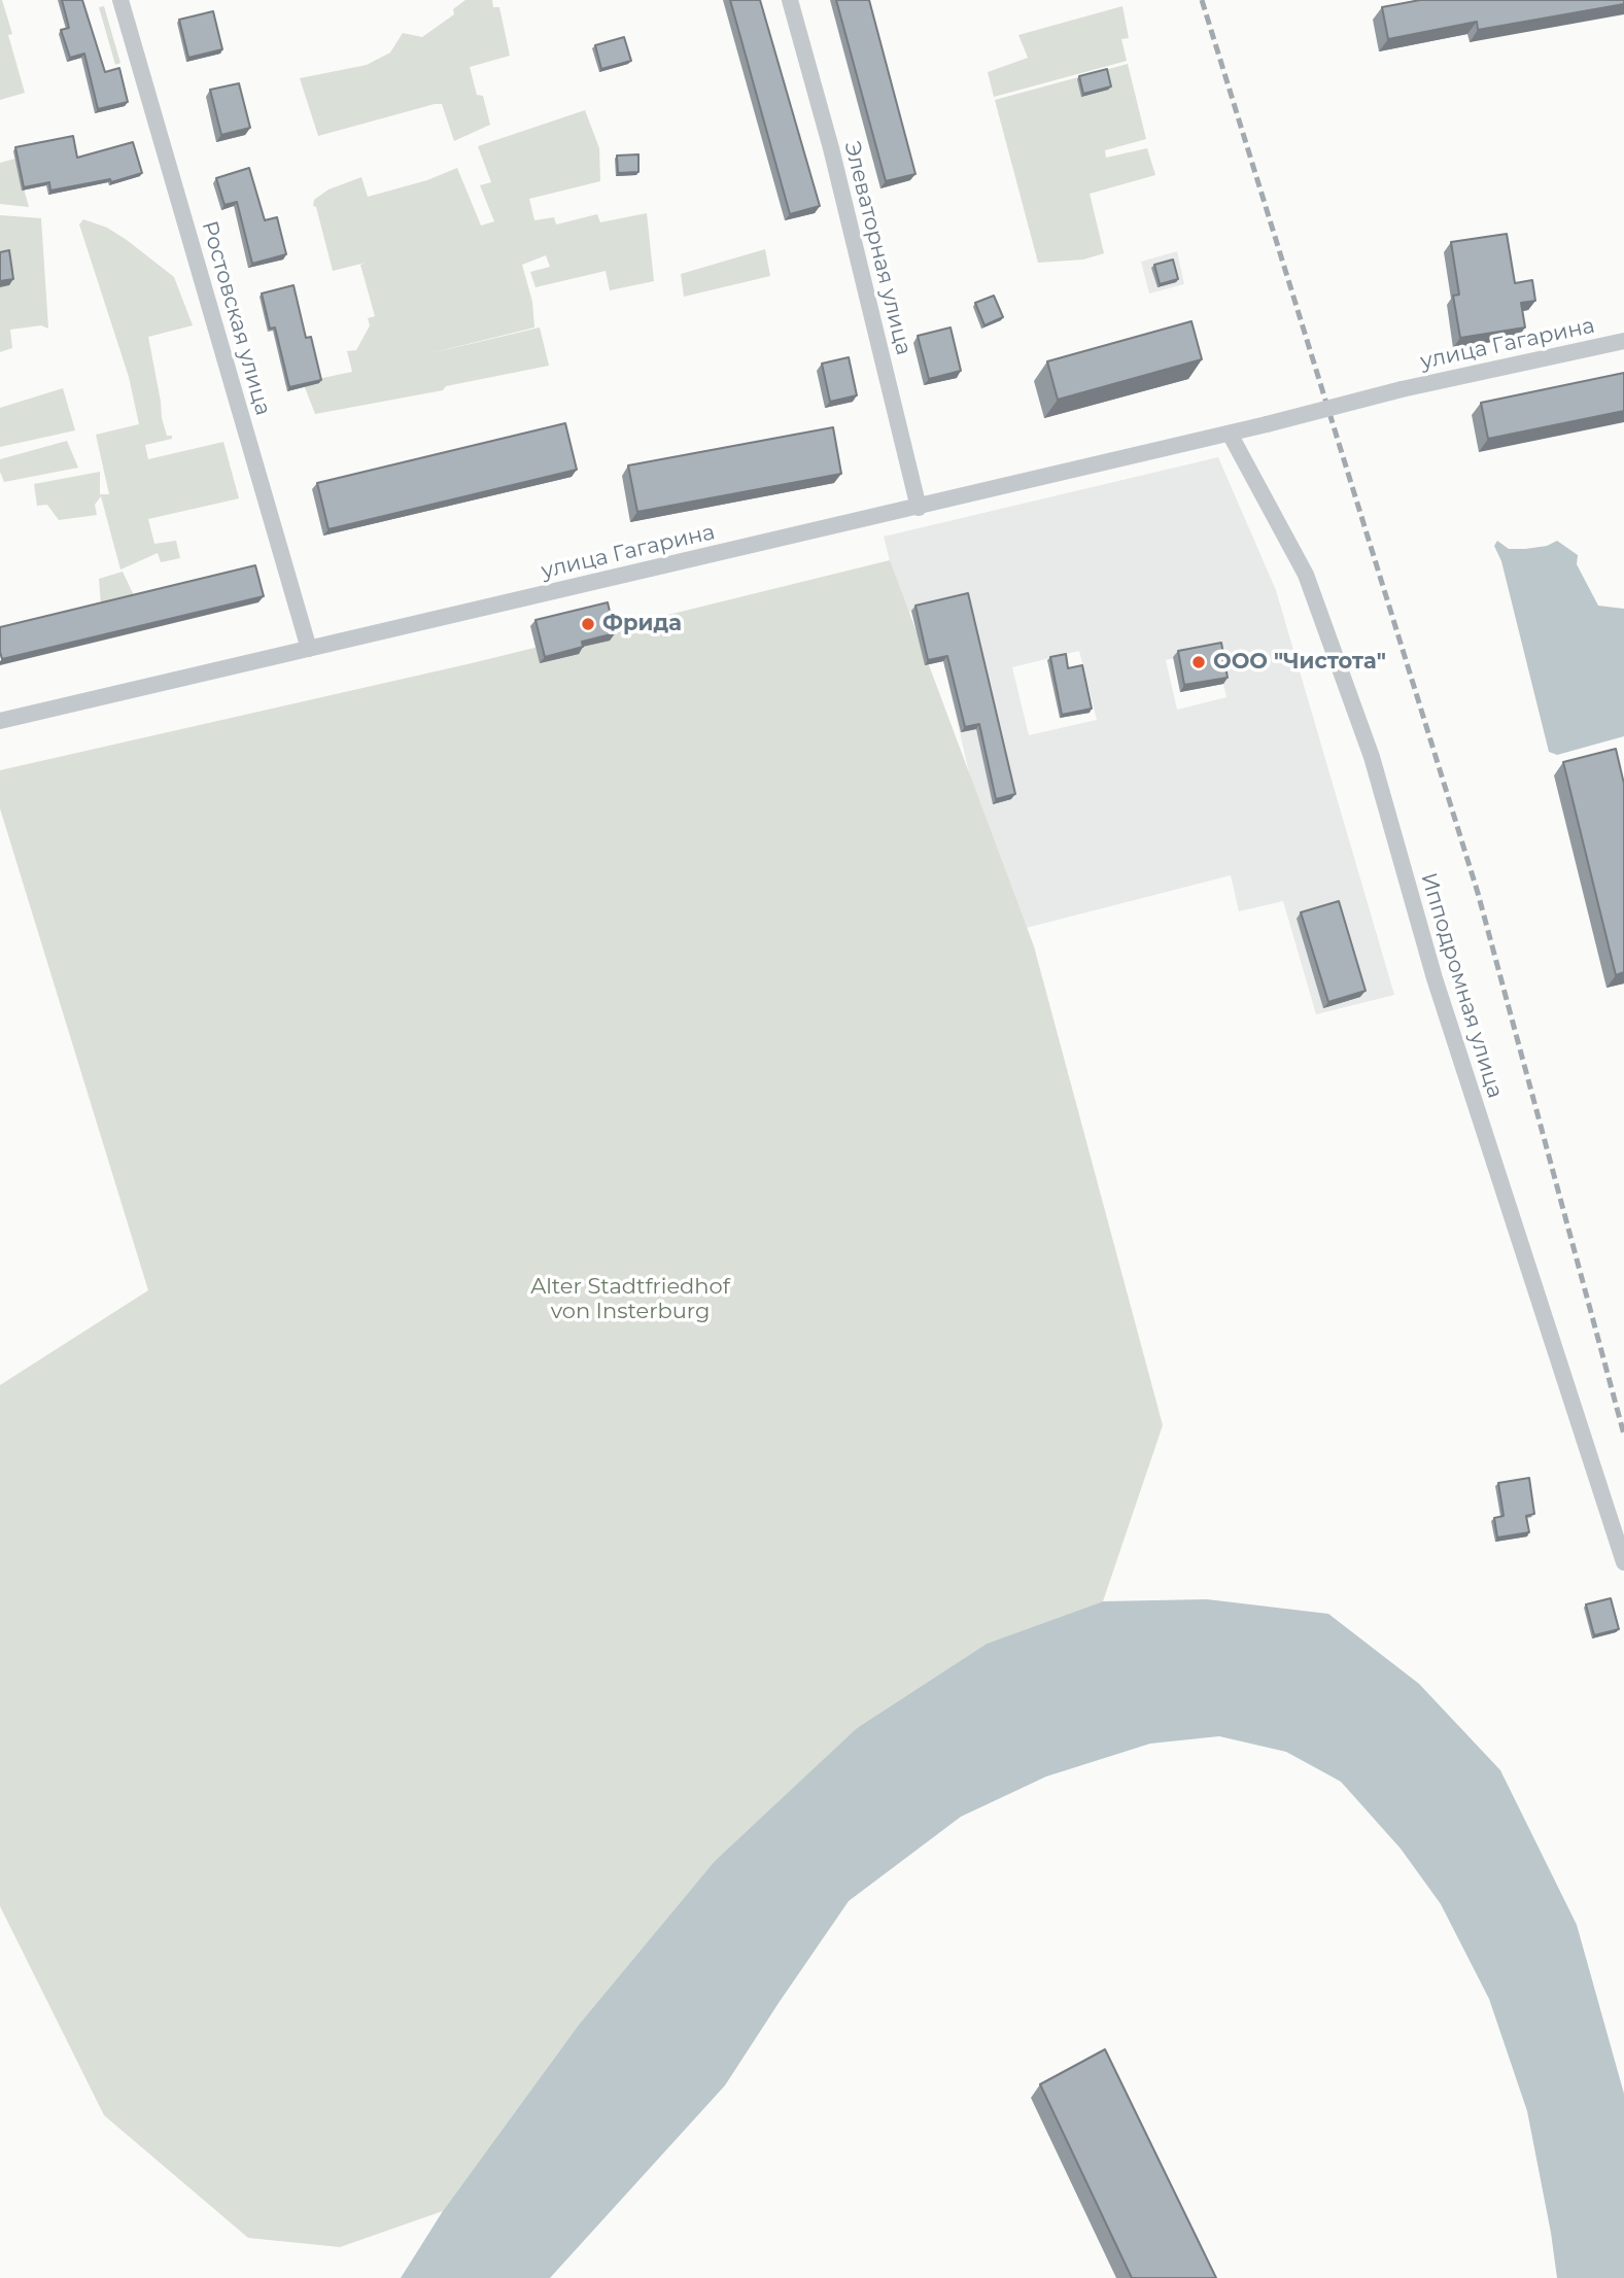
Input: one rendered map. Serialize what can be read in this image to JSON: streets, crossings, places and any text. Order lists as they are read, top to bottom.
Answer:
{
  "streets": {
    "street": [
      "Элеваторная улица",
      "Ростовская улица",
      "улица Гагарина",
      "Ипподромная улица"
    ]
  },
  "crossings": [
    ["Элеваторная улица", "улица Гагарина"],
    ["Ростовская улица", "улица Гагарина"],
    ["улица Гагарина", "Ипподромная улица"]
  ],
  "parks": ["Alter Stadtfriedhof von Insterburg"],
  "places": ["Фрида", "ООО \"Чистота\""]
}
